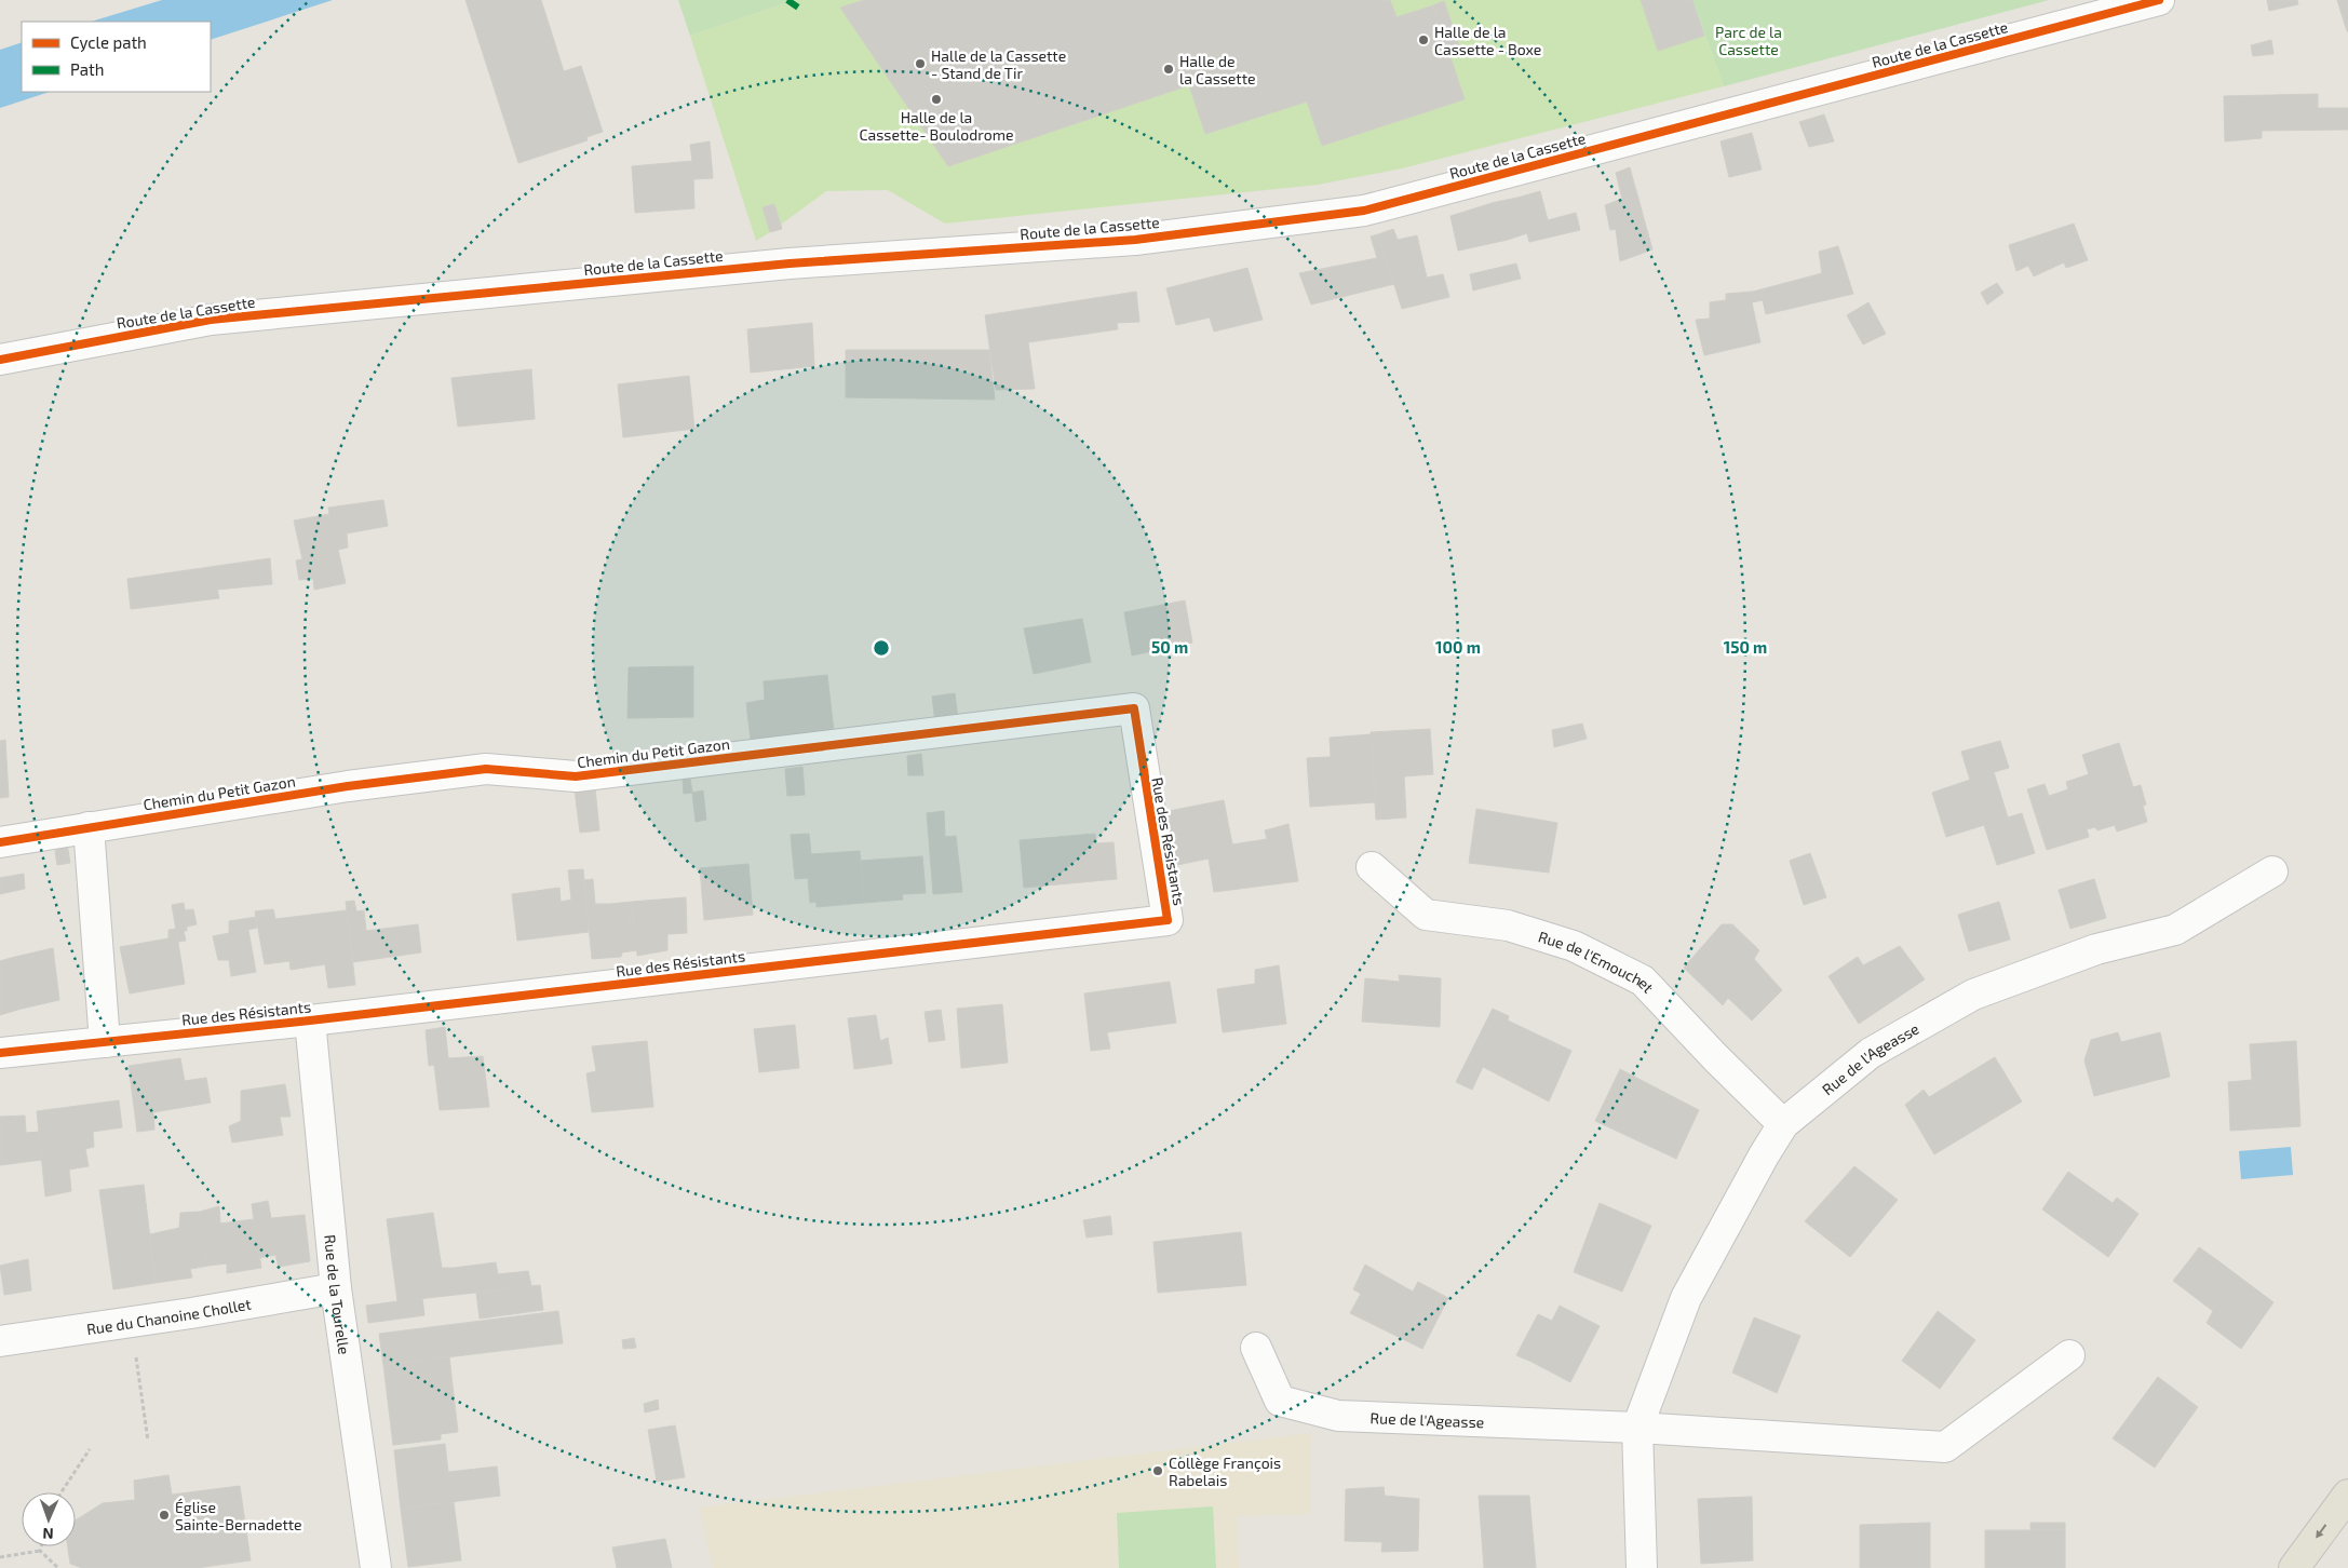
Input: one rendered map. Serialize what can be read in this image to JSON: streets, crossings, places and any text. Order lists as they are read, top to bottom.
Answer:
{
  "streets": {
    "street": [
      "Route de la Cassette",
      "Chemin du Petit Gazon",
      "Rue des Résistants",
      "Rue de l'Emouchet",
      "Rue de l'Ageasse",
      "Rue de la Tourelle",
      "Rue du Chanoine Chollet"
    ]
  },
  "crossings": [
    ["Chemin du Petit Gazon", "Rue des Résistants"],
    ["Rue des Résistants", "Rue de la Tourelle"],
    ["Rue de l'Emouchet", "Rue de l'Ageasse"],
    ["Rue de la Tourelle", "Rue du Chanoine Chollet"]
  ],
  "parks": ["Parc de la Cassette"],
  "places": [
    "Halle de la Cassette - Boxe",
    "Halle de la Cassette - Stand de Tir",
    "Halle de la Cassette",
    "Halle de la Cassette- Boulodrome",
    "Collège François Rabelais",
    "Église Sainte-Bernadette"
  ],
  "legend": ["Cycle path", "Path"],
  "north": "bottom",
  "rings": ["50 m", "100 m", "150 m"]
}
